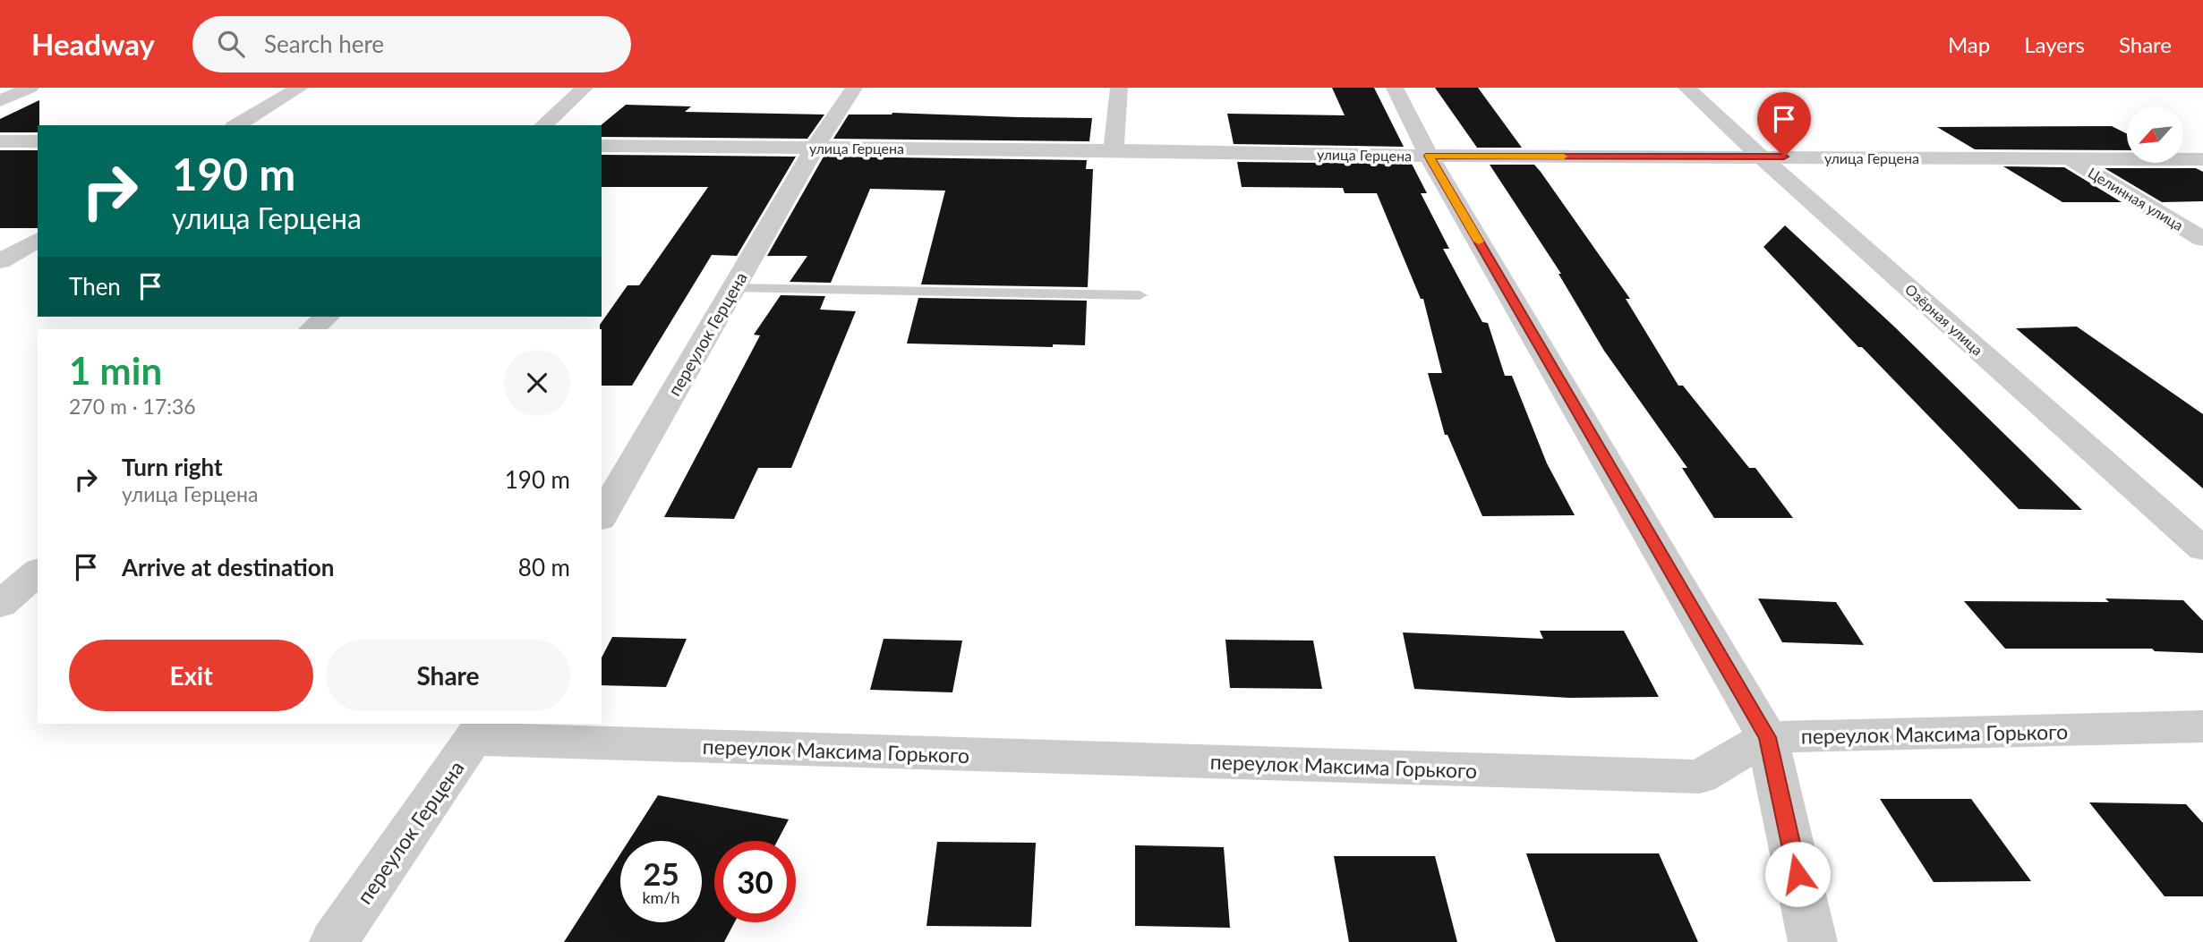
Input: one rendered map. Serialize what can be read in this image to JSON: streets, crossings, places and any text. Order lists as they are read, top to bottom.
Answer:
{
  "streets": {
    "street": [
      "улица Герцена",
      "Целинная улица",
      "Озёрная улица",
      "переулок Герцена",
      "переулок Максима Горького"
    ]
  },
  "crossings": [
    ["улица Герцена", "Целинная улица"],
    ["улица Герцена", "Озёрная улица"],
    ["улица Герцена", "переулок Герцена"],
    ["переулок Герцена", "переулок Максима Горького"]
  ],
  "north": "bottom left",
  "page": {
    "header": "Headway",
    "search": "Search here",
    "nav": ["Map", "Layers", "Share"],
    "turn": ["190 m", "улица Герцена"],
    "then": "Then",
    "heading": ["1 min", "270 m · 17:36"],
    "list": [
      {
        "name": "Turn right",
        "note": "улица Герцена",
        "value": "190 m"
      },
      {
        "name": "Arrive at destination",
        "value": "80 m"
      }
    ],
    "buttons": ["Exit", "Share"],
    "speed": "25 km/h",
    "limit": "30"
  }
}
